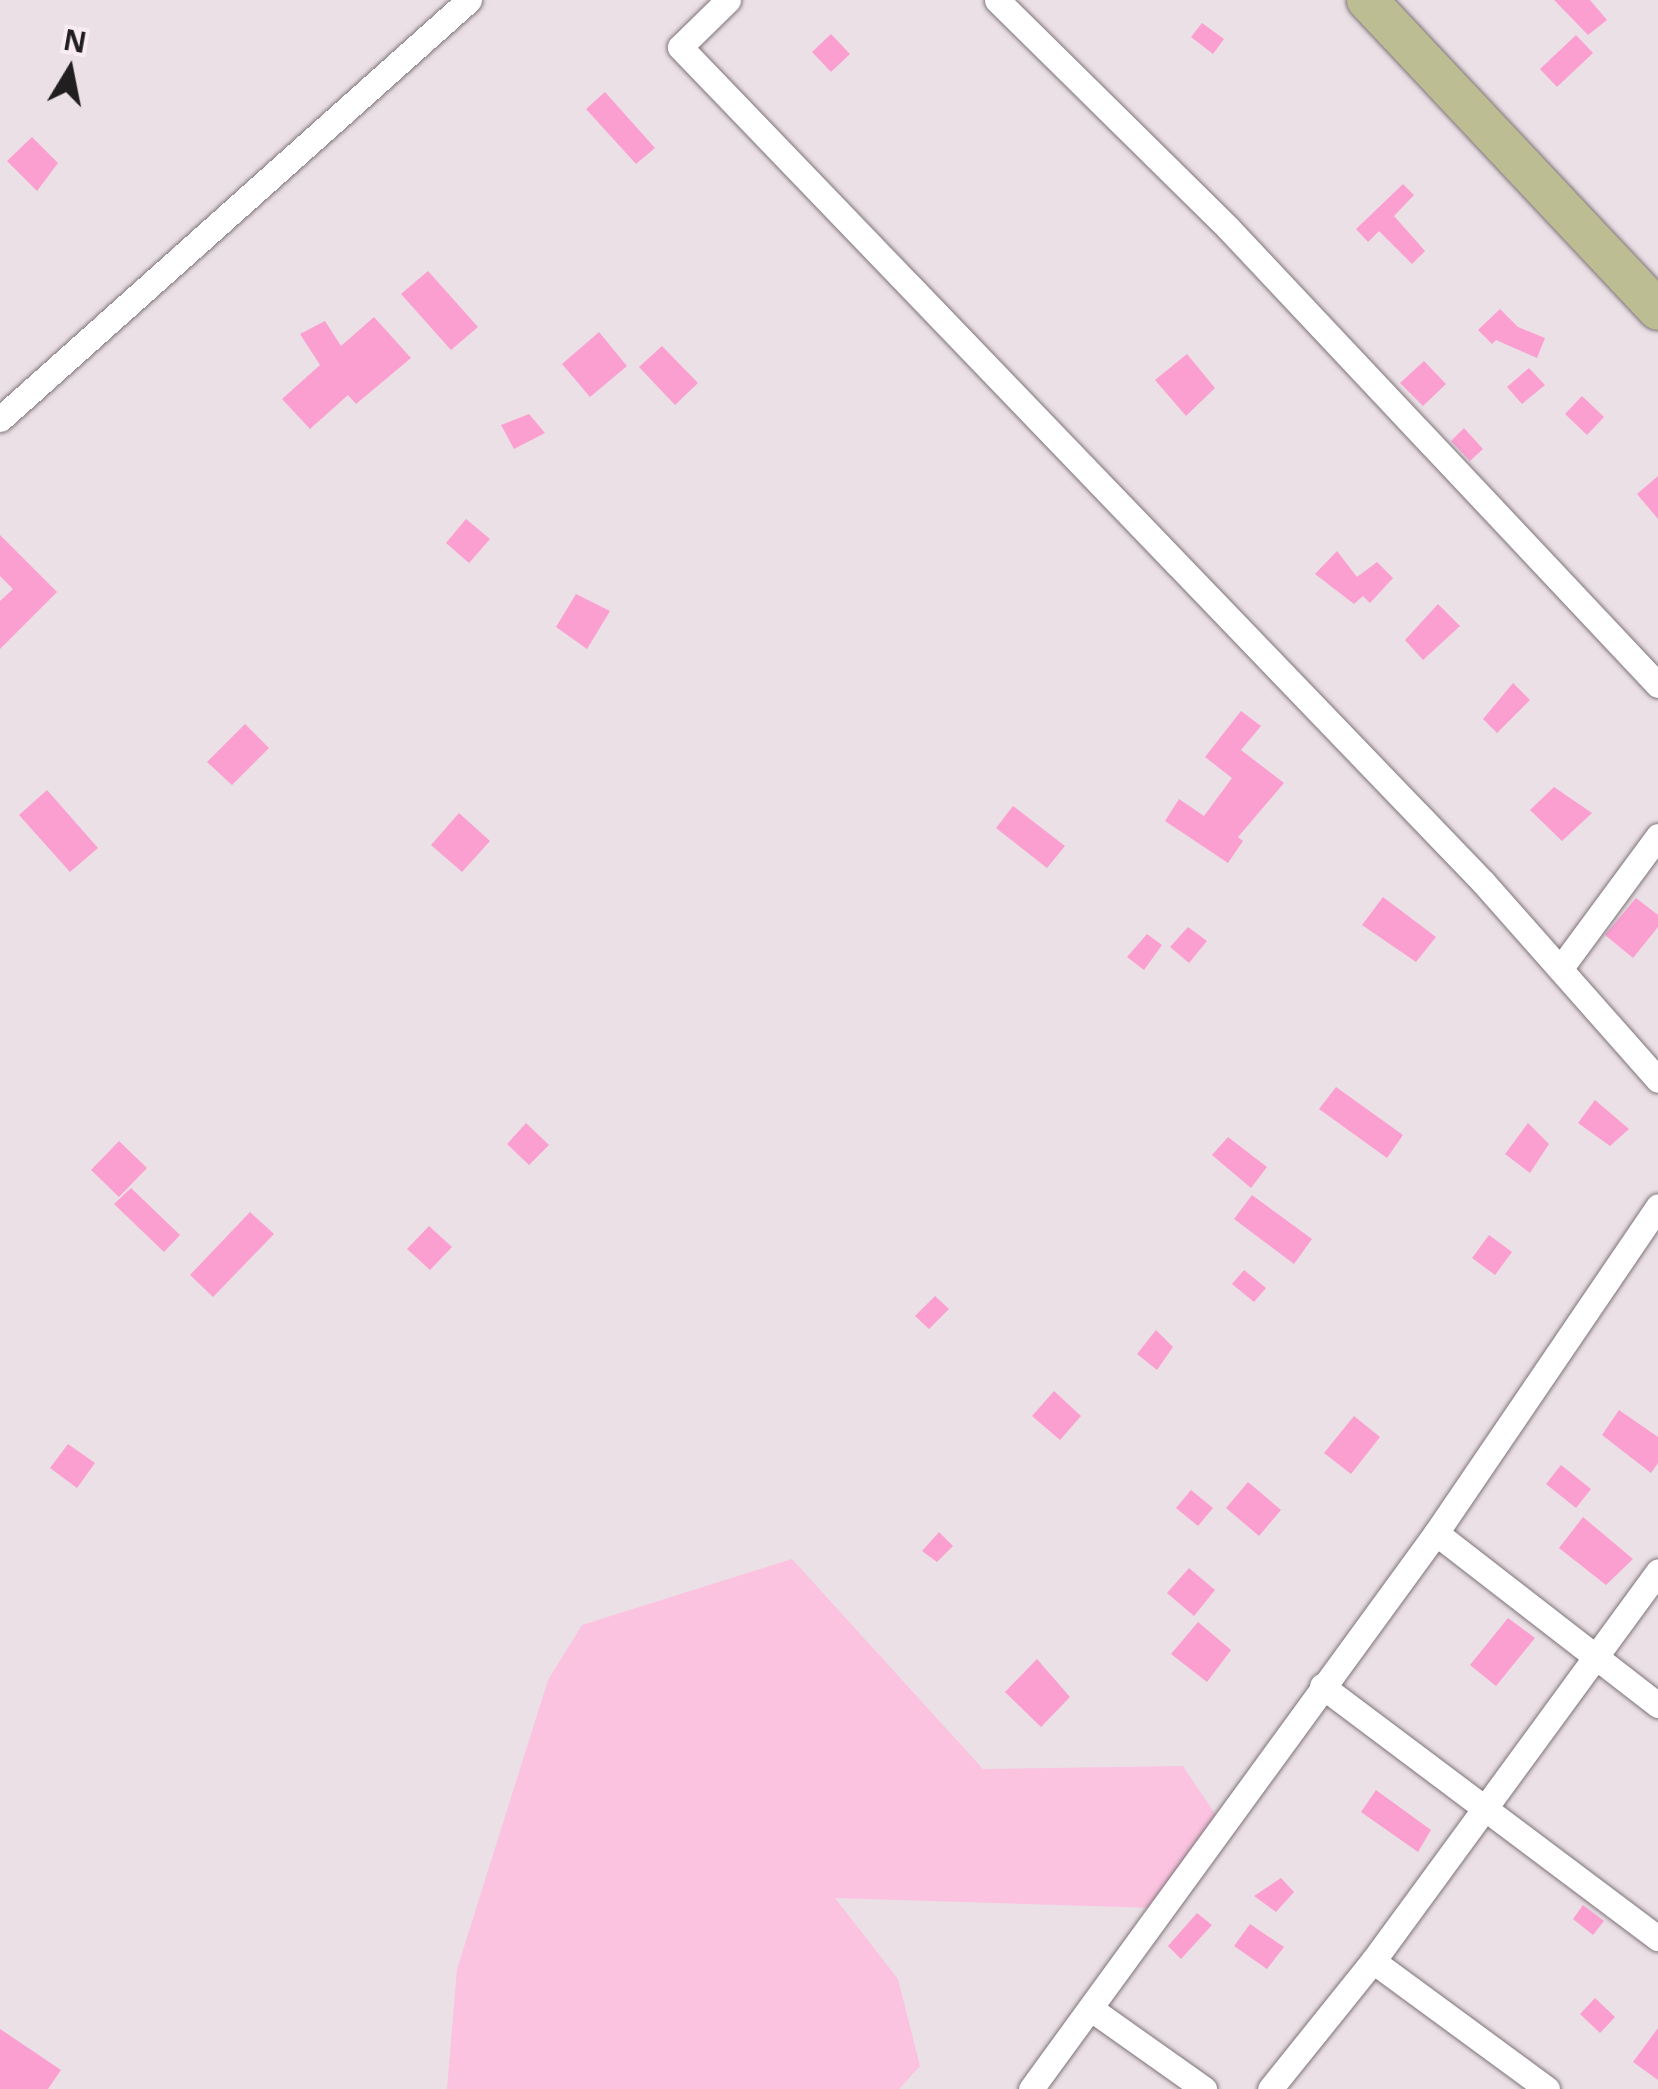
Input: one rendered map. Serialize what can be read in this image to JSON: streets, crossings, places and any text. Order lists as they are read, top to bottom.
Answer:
{
  "north": "top"
}
